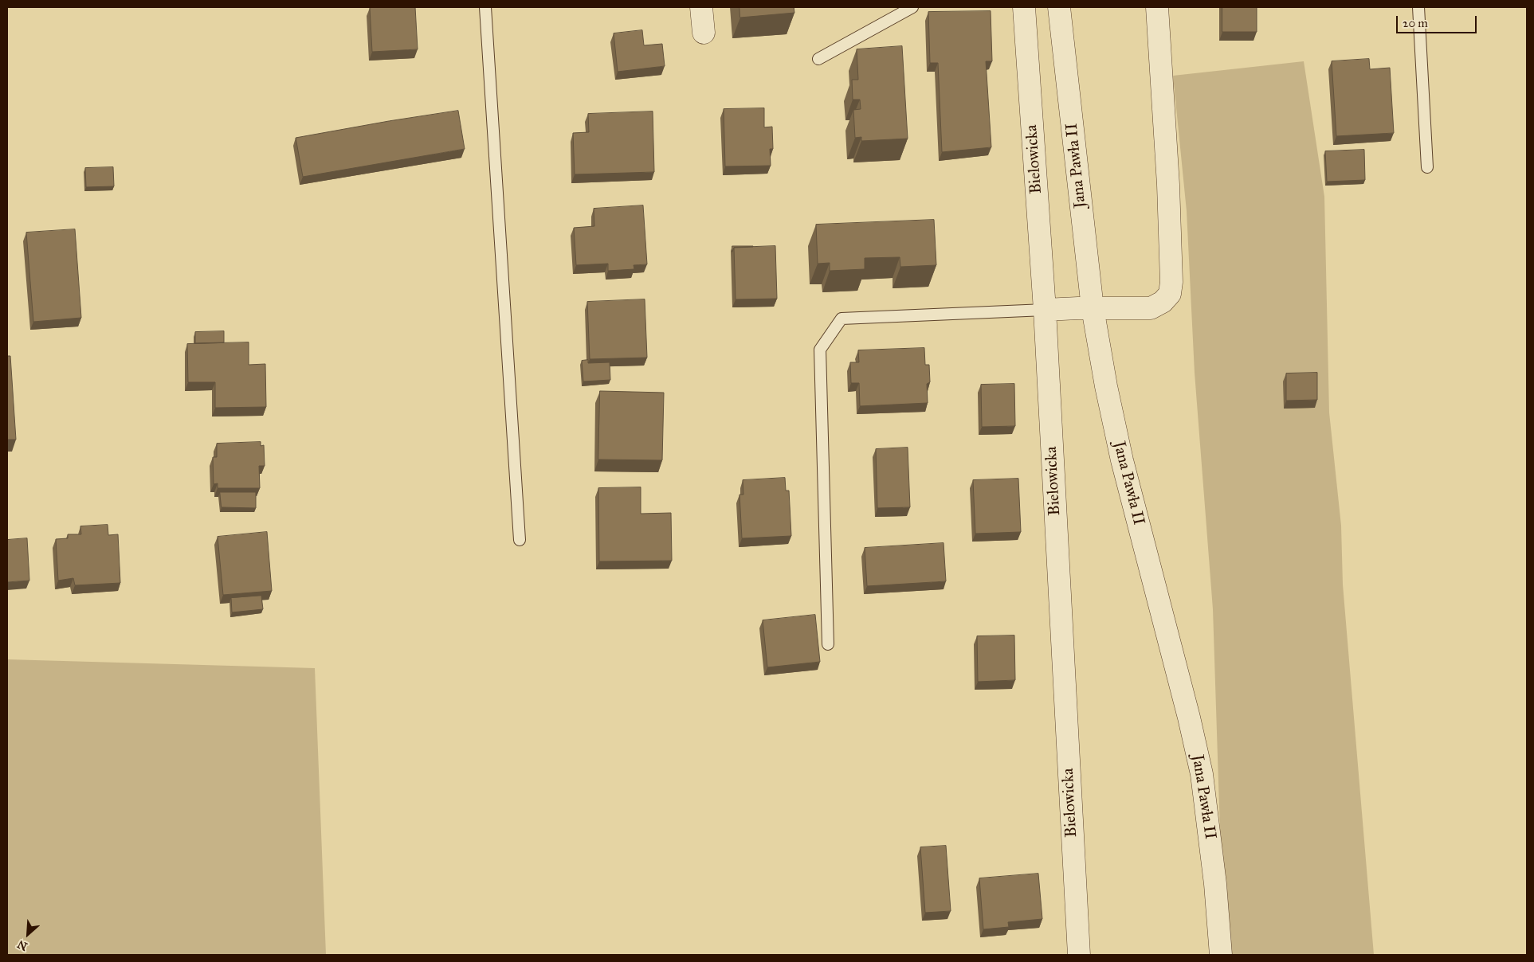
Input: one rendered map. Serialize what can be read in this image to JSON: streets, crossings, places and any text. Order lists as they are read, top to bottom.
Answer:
{
  "streets": {
    "street": ["Bielowicka", "Jana Pawła II"]
  },
  "scale_bar": "20 m",
  "north": "bottom left"
}
